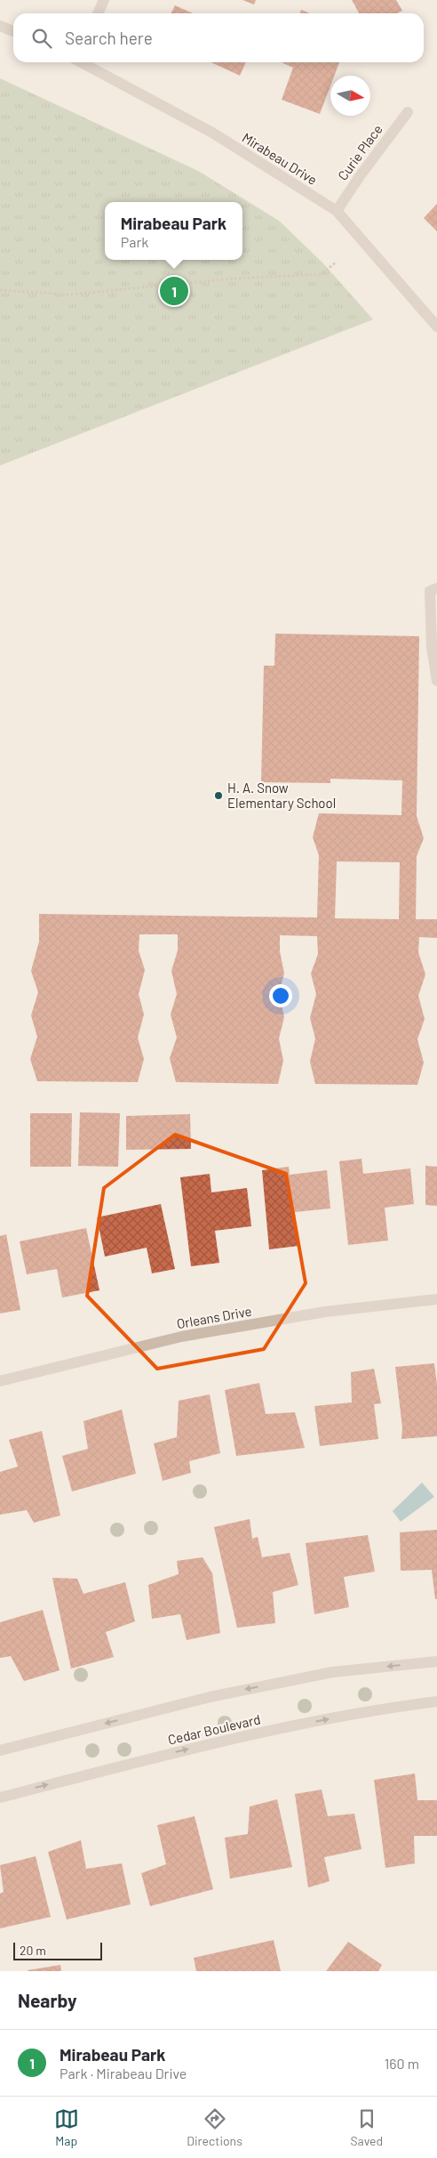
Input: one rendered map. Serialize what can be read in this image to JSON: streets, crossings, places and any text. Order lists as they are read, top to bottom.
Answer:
{
  "streets": {
    "street": [
      "Curie Place",
      "Mirabeau Drive",
      "Orleans Drive",
      "Cedar Boulevard"
    ]
  },
  "crossings": [
    ["Curie Place", "Mirabeau Drive"]
  ],
  "places": ["H. A. Snow Elementary School"],
  "scale_bar": "20 m",
  "north": "right",
  "page": {
    "search": "Search here",
    "popup": ["Mirabeau Park", "Park"],
    "pins": "1",
    "scale": "20 m",
    "heading": "Nearby",
    "list": [
      {
        "mark": "1",
        "name": "Mirabeau Park",
        "note": "Park · Mirabeau Drive",
        "value": "160 m"
      }
    ],
    "nav": ["Map", "Directions", "Saved"]
  }
}
